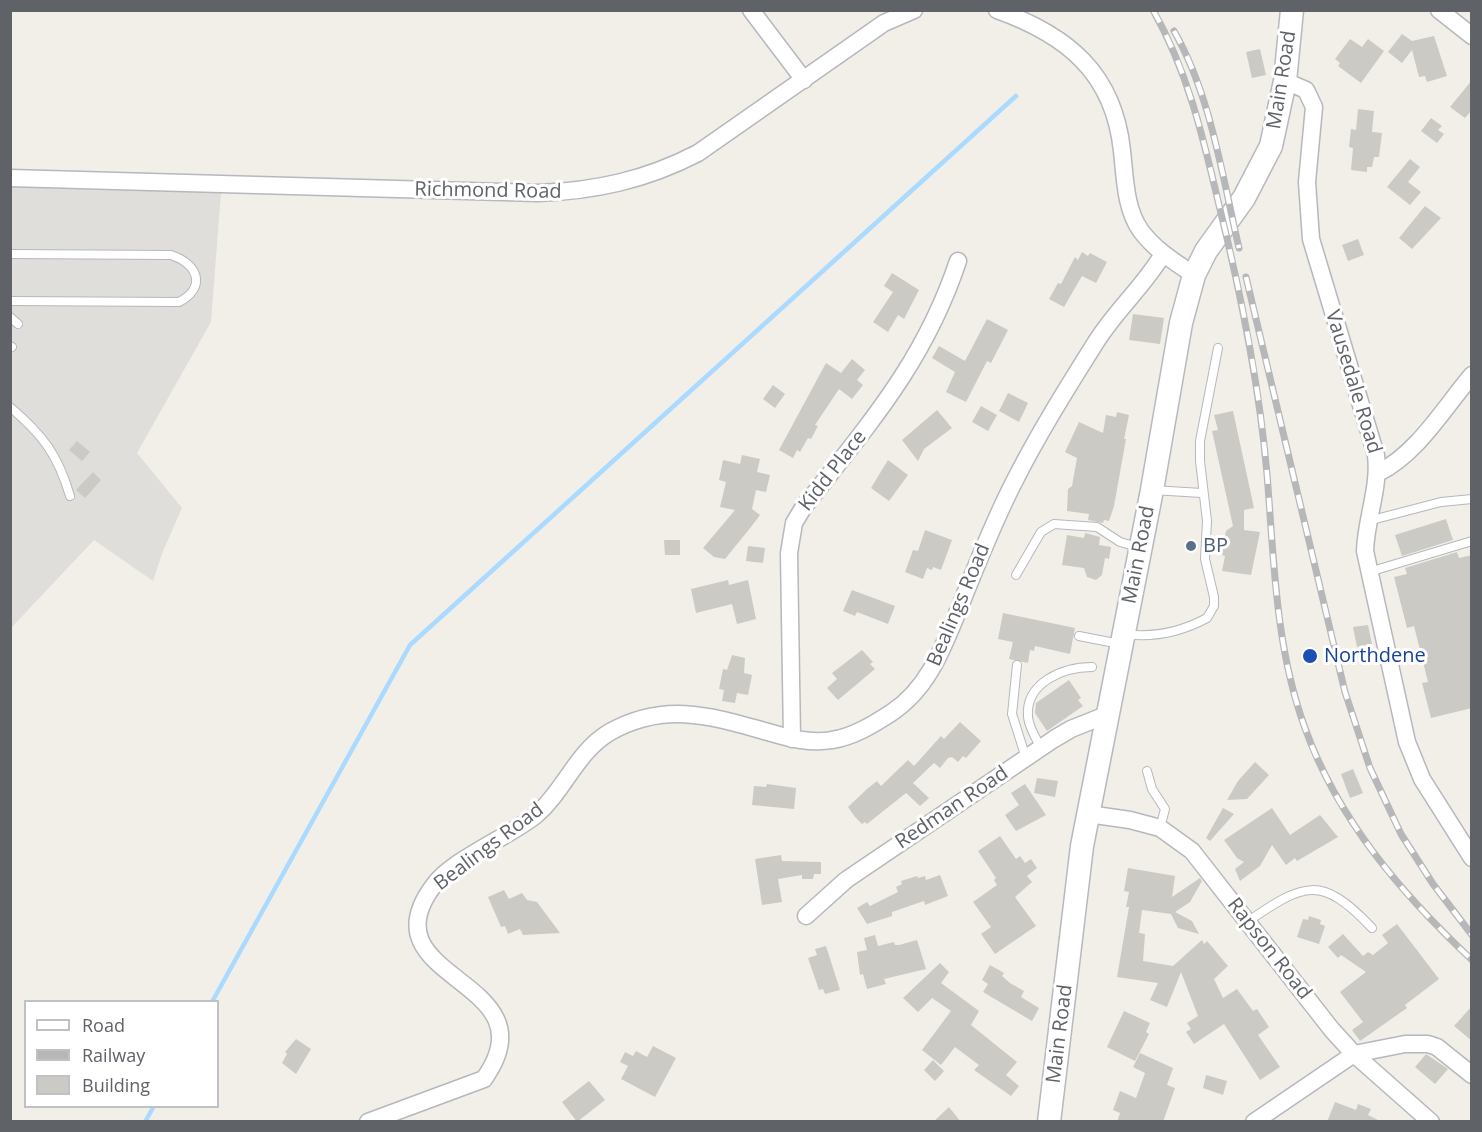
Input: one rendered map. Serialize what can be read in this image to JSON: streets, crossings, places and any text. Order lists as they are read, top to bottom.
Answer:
{
  "streets": {
    "main road": ["Main Road"],
    "street": [
      "Richmond Road",
      "Vausedale Road",
      "Kidd Place",
      "Bealings Road",
      "Redman Road",
      "Rapson Road"
    ]
  },
  "crossings": [
    ["Main Road", "Vausedale Road"],
    ["Main Road", "Redman Road"],
    ["Main Road", "Rapson Road"],
    ["Kidd Place", "Bealings Road"]
  ],
  "places": ["BP", "Northdene"],
  "legend": ["Road", "Railway", "Building"]
}
